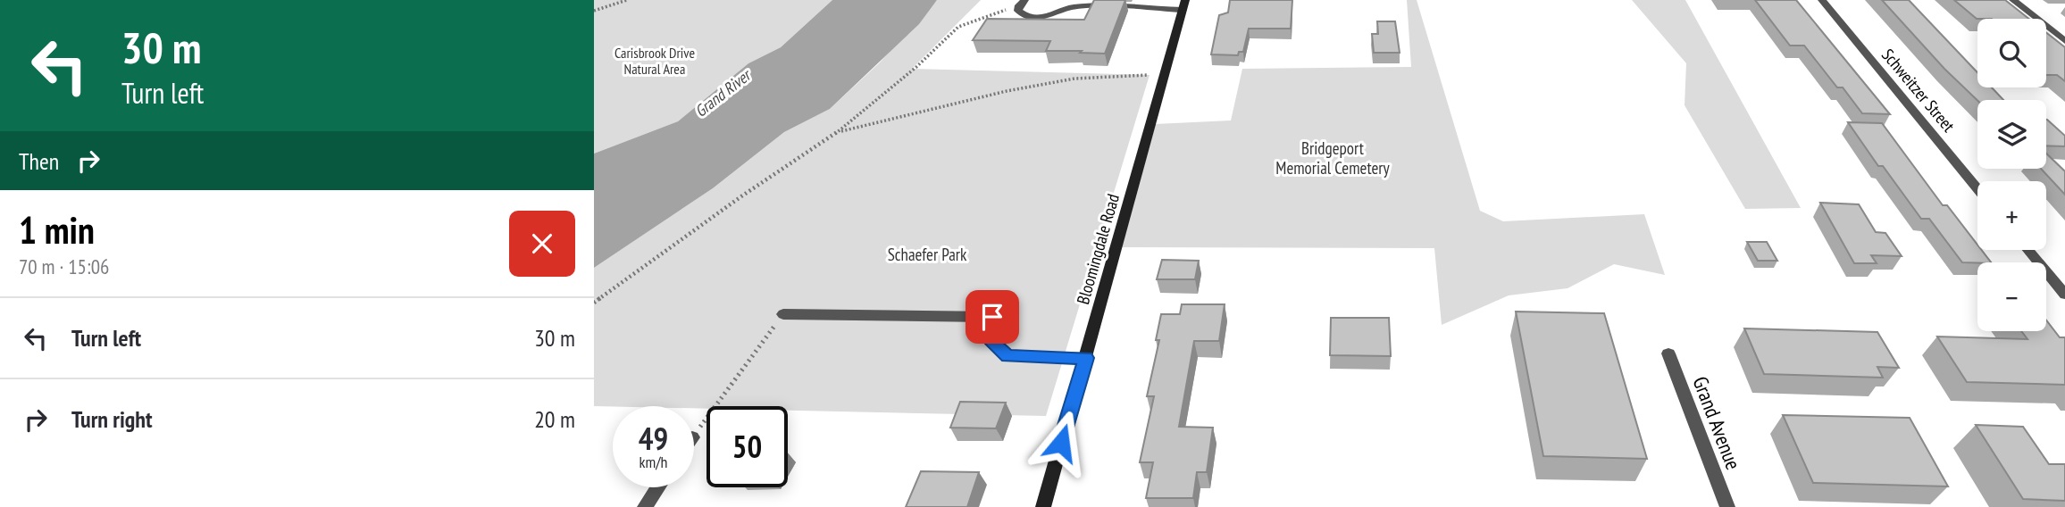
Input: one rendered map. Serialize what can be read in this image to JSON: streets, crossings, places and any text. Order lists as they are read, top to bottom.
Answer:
{
  "streets": {
    "main road": ["Bloomingdale Road"],
    "street": ["Schweitzer Street", "Grand Avenue"]
  },
  "water": ["Grand River"],
  "parks": ["Carisbrook Drive Natural Area", "Bridgeport Memorial Cemetery", "Schaefer Park"],
  "page": {
    "turn": ["30 m", "Turn left"],
    "map_buttons": ["+", "−"],
    "then": "Then",
    "heading": ["1 min", "70 m · 15:06"],
    "list": [
      {
        "name": "Turn left",
        "value": "30 m"
      },
      {
        "name": "Turn right",
        "value": "20 m"
      }
    ],
    "speed": "49 km/h",
    "limit": "50"
  }
}
